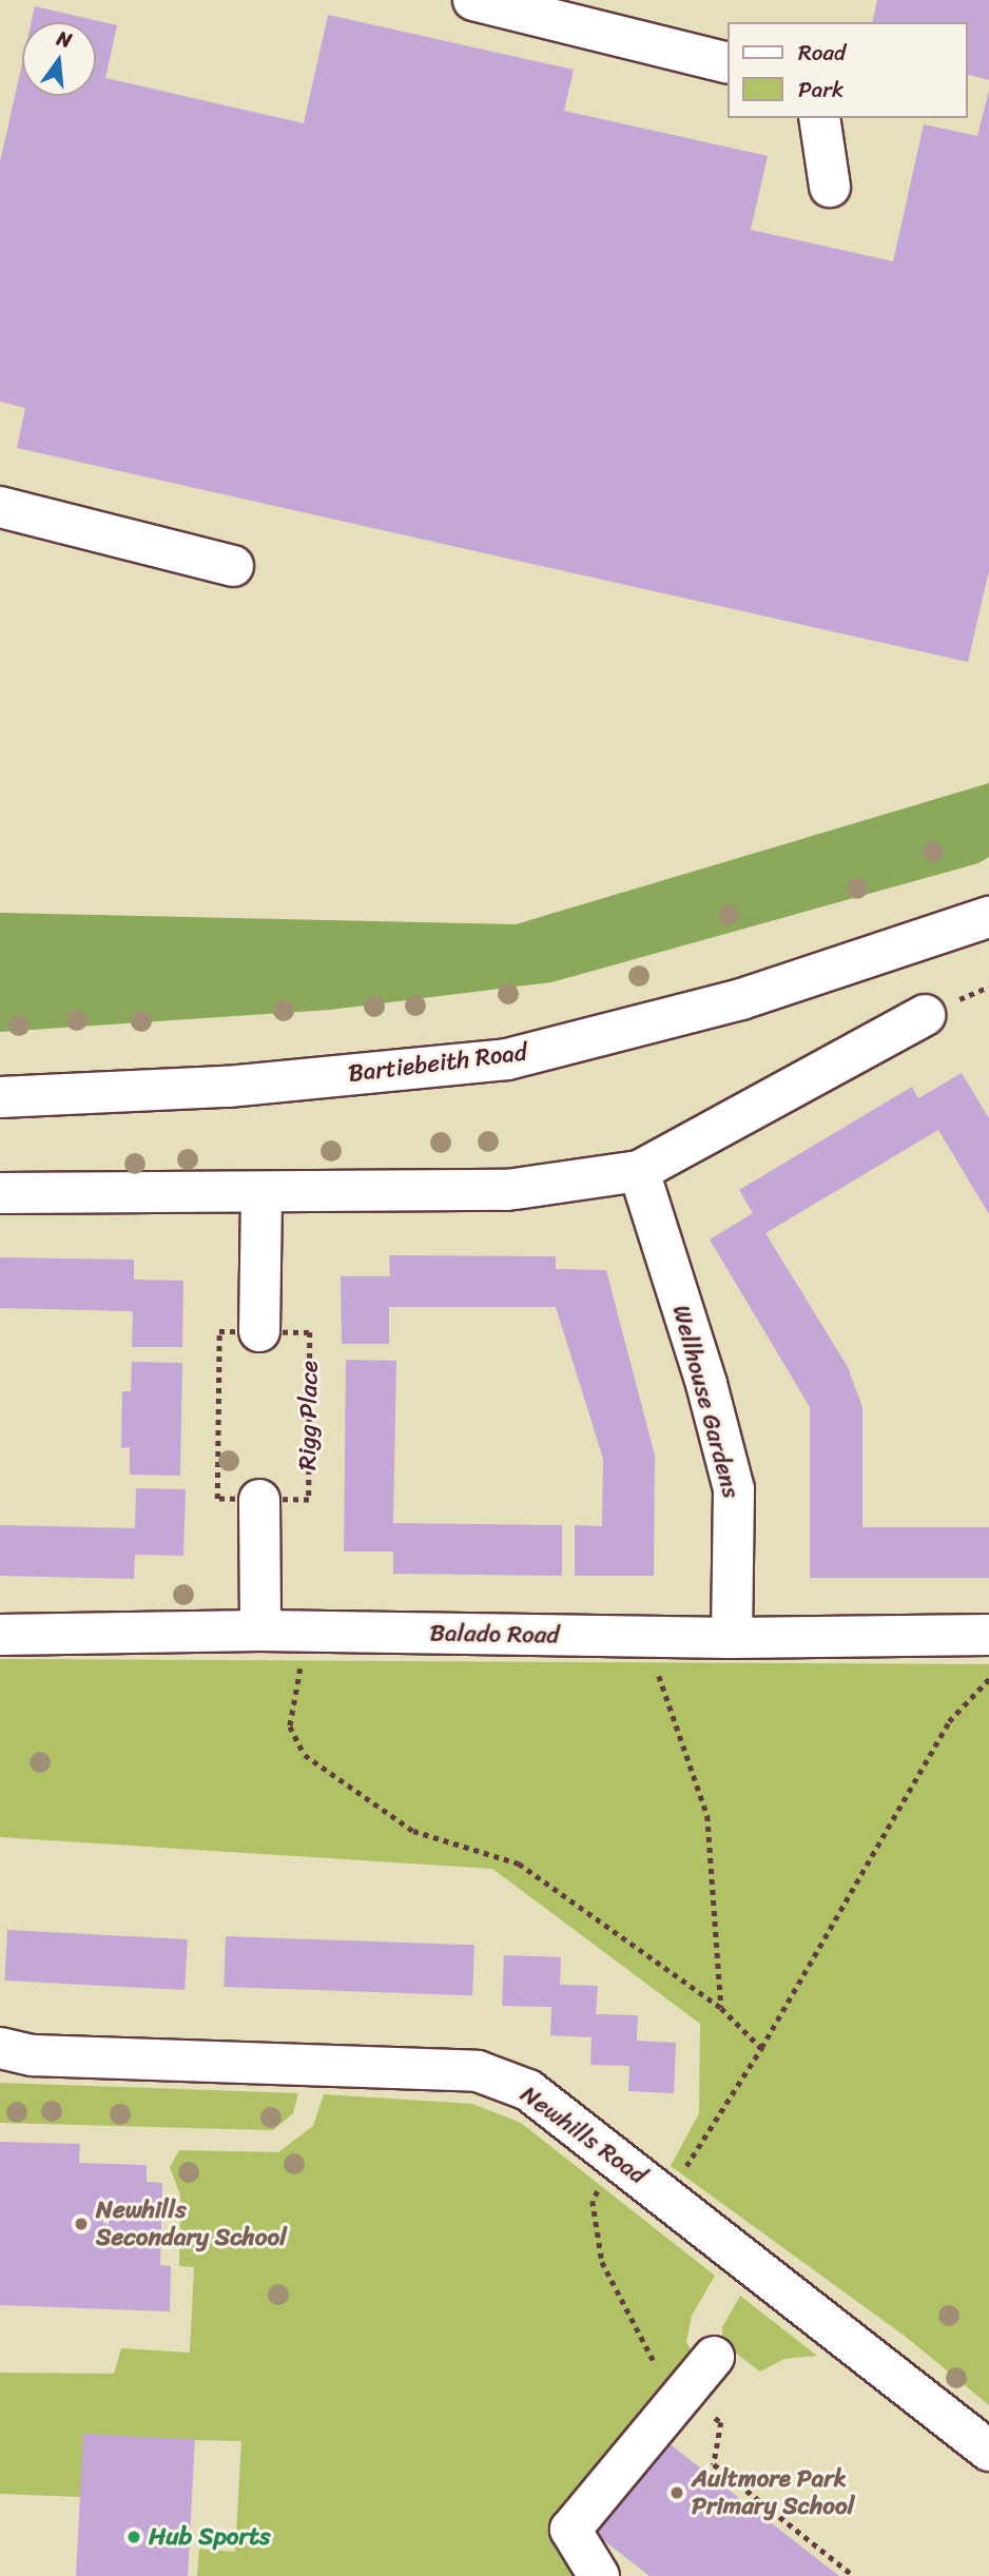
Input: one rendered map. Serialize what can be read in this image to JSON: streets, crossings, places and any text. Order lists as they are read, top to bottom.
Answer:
{
  "streets": {
    "street": [
      "Bartiebeith Road",
      "Wellhouse Gardens",
      "Balado Road",
      "Newhills Road"
    ],
    "path": ["Rigg Place"]
  },
  "crossings": [
    ["Wellhouse Gardens", "Balado Road"]
  ],
  "places": ["Newhills Secondary School", "Aultmore Park Primary School", "Hub Sports"],
  "legend": ["Road", "Park"],
  "north": "top"
}
